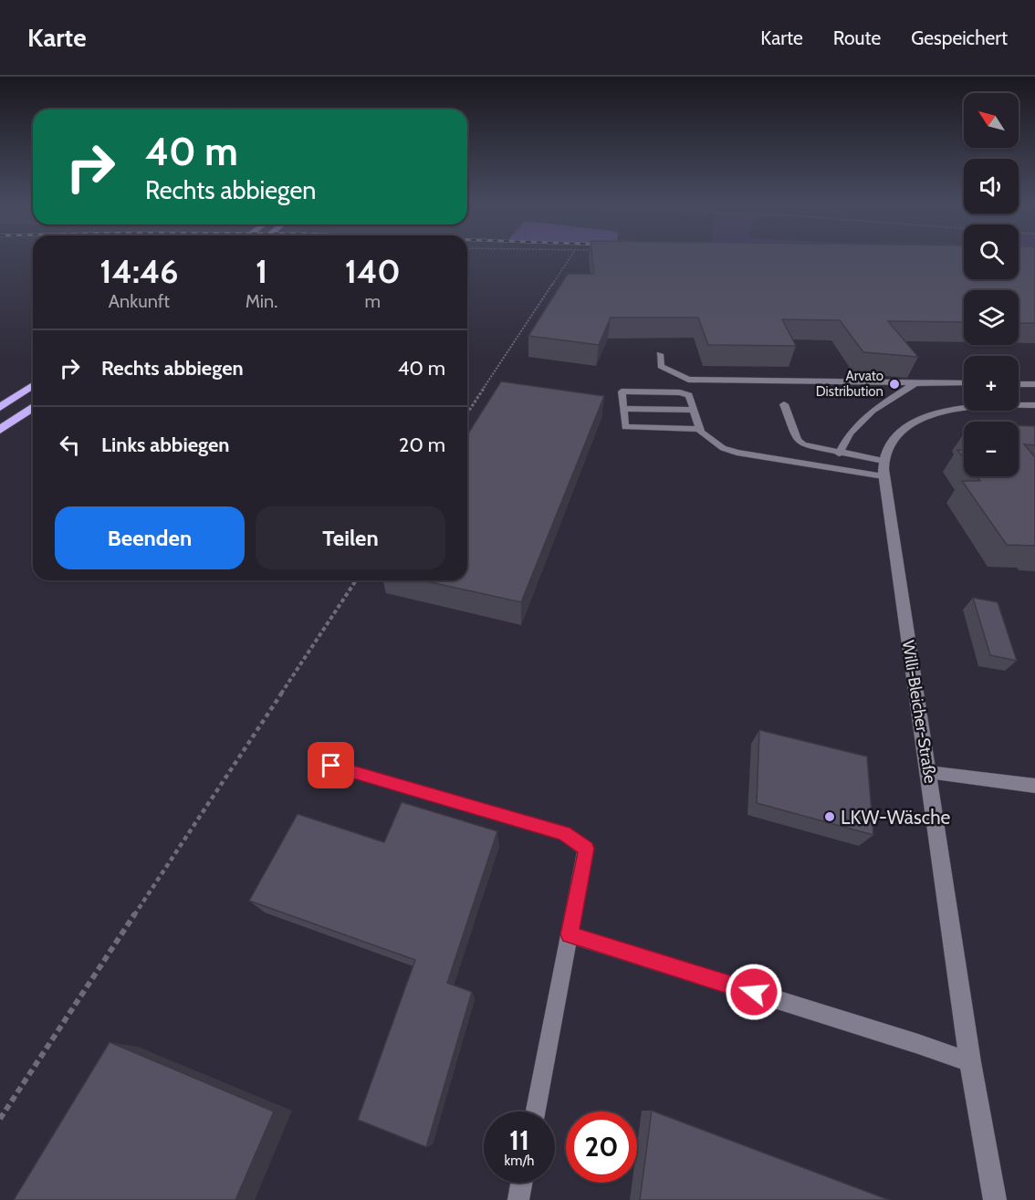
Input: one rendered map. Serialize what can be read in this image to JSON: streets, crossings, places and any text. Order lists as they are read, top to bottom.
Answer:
{
  "streets": {
    "street": ["Willi-Bleicher-Straße"]
  },
  "places": ["Arvato Distribution", "LKW-Wäsche"],
  "north": "top left",
  "page": {
    "header": "Karte",
    "nav": ["Karte", "Route", "Gespeichert"],
    "map_buttons": ["+", "−"],
    "turn": ["40 m", "Rechts abbiegen"],
    "eta": [
      "14:46",
      "Ankunft",
      "1",
      "Min.",
      "140",
      "m"
    ],
    "list": [
      {
        "name": "Rechts abbiegen",
        "value": "40 m"
      },
      {
        "name": "Links abbiegen",
        "value": "20 m"
      }
    ],
    "buttons": ["Beenden", "Teilen"],
    "speed": "11 km/h",
    "limit": "20"
  }
}
